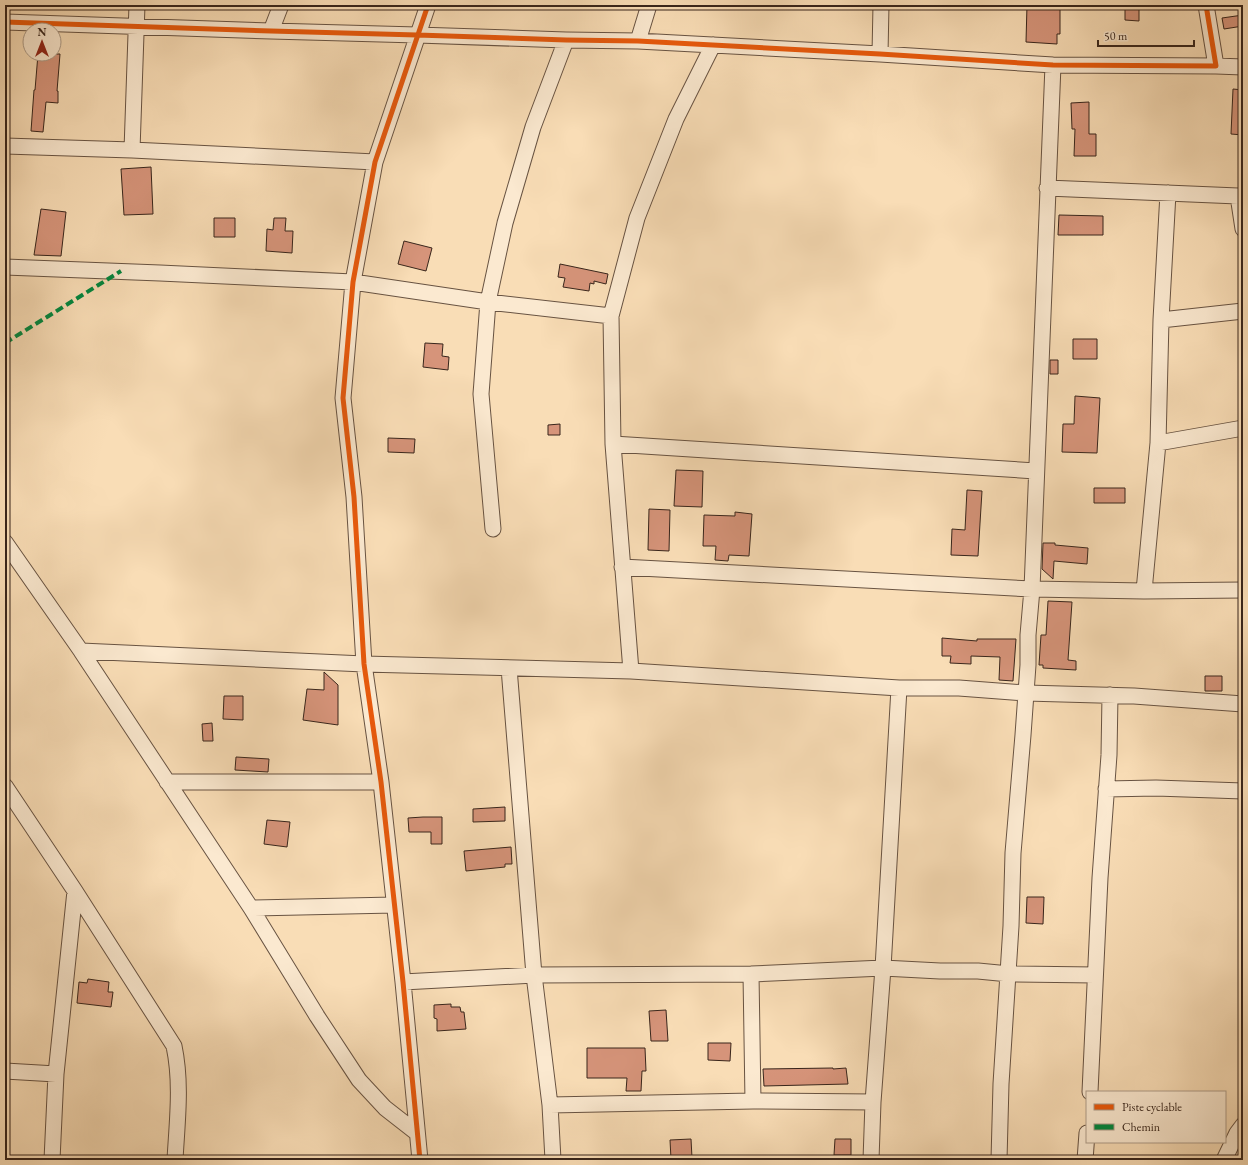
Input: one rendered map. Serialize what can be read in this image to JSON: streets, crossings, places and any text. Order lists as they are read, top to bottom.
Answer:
{
  "legend": ["Piste cyclable", "Chemin"],
  "scale_bar": "50 m",
  "north": "top"
}
